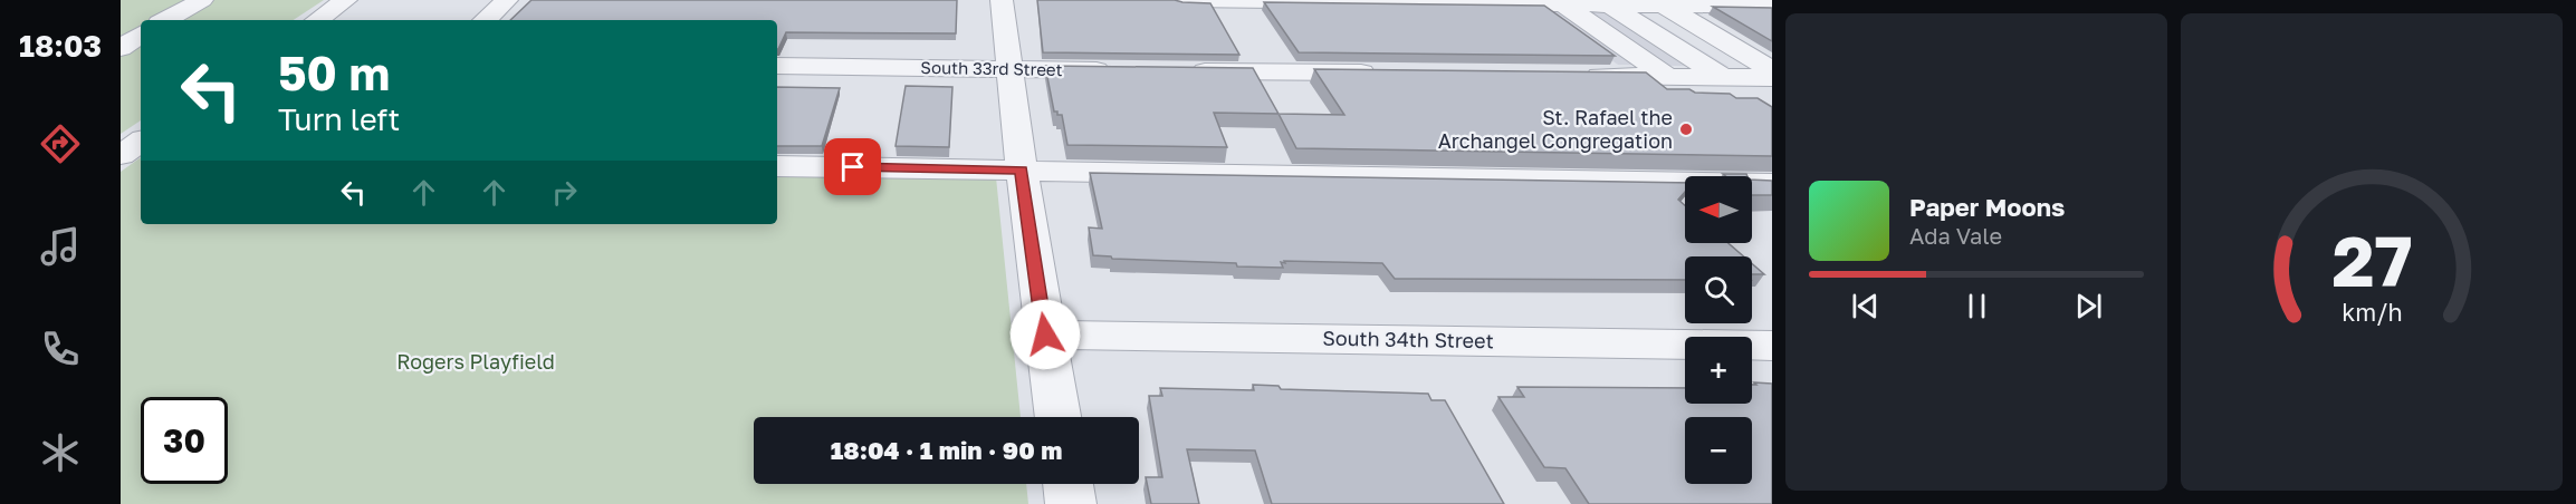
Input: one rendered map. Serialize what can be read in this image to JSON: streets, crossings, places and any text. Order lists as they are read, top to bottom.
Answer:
{
  "streets": {
    "street": ["South 33rd Street", "South 34th Street"]
  },
  "parks": ["Rogers Playfield"],
  "places": ["St. Rafael the Archangel Congregation"],
  "north": "left",
  "page": {
    "tabs": "18:03",
    "turn": ["50 m", "Turn left"],
    "map_buttons": ["+", "−"],
    "song": ["Paper Moons", "Ada Vale"],
    "limit": "30",
    "trip": "18:04 · 1 min · 90 m",
    "gauge": ["27", "km/h"]
  }
}
